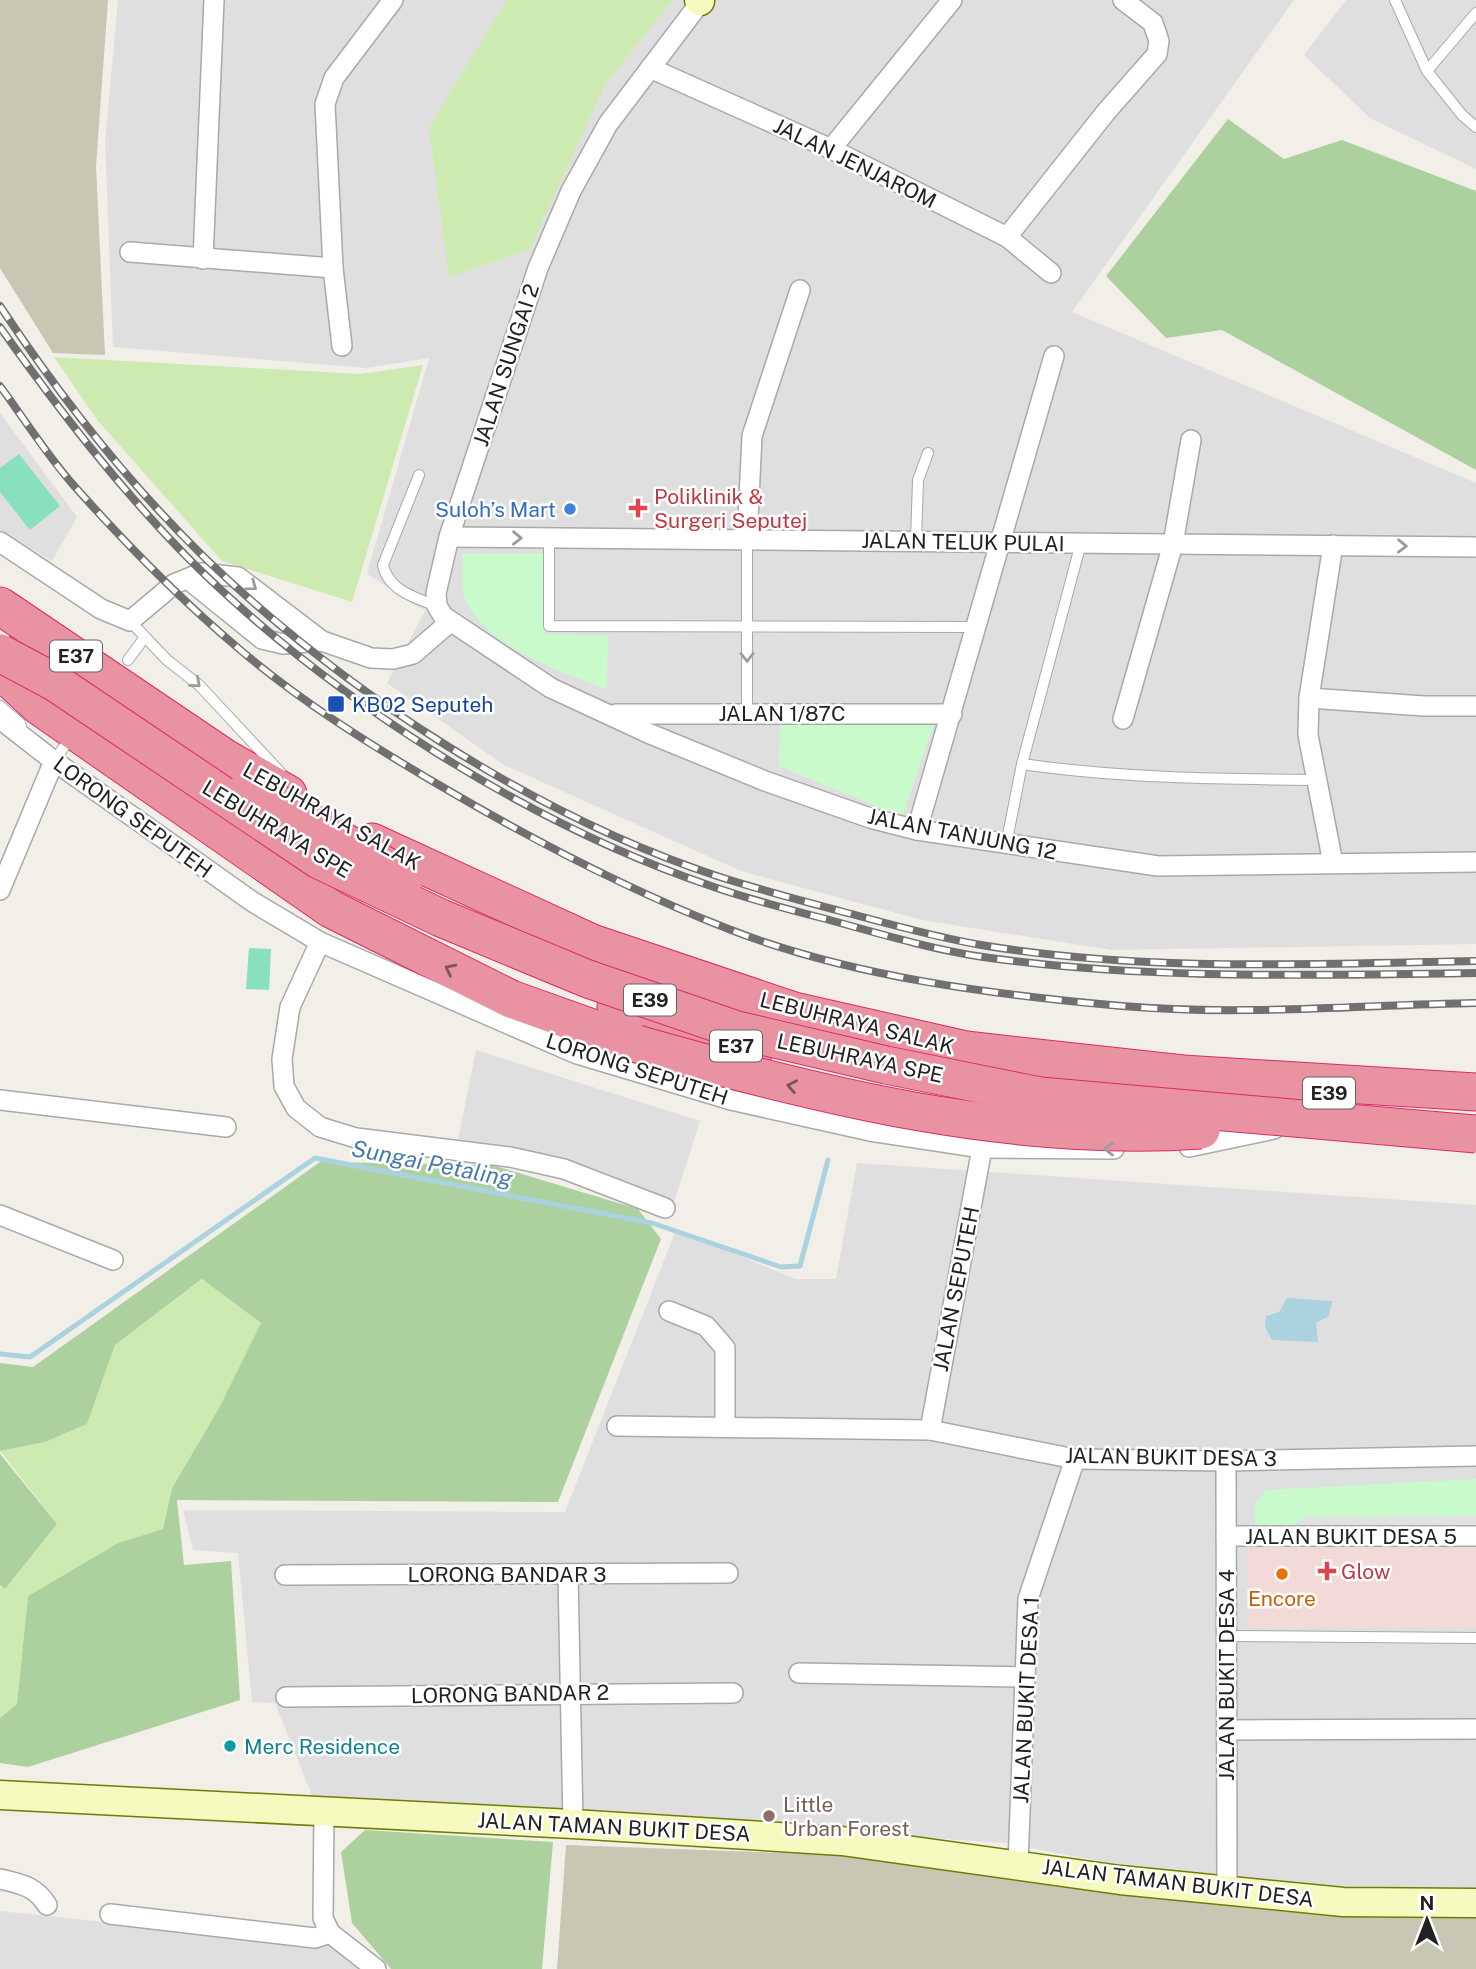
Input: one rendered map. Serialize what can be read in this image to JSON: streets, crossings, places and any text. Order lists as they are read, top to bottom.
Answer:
{
  "streets": {
    "highway": [
      "E37",
      "LEBUHRAYA SALAK",
      "LEBUHRAYA SPE",
      "E39"
    ],
    "street": [
      "JALAN JENJAROM",
      "JALAN SUNGAI 2",
      "JALAN TELUK PULAI",
      "JALAN 1/87C",
      "LORONG SEPUTEH",
      "JALAN TANJUNG 12",
      "JALAN SEPUTEH",
      "JALAN BUKIT DESA 3",
      "JALAN BUKIT DESA 5",
      "LORONG BANDAR 3",
      "JALAN BUKIT DESA 4",
      "LORONG BANDAR 2",
      "JALAN BUKIT DESA 1",
      "JALAN TAMAN BUKIT DESA"
    ]
  },
  "crossings": [
    ["JALAN JENJAROM", "JALAN SUNGAI 2"],
    ["JALAN SUNGAI 2", "JALAN TELUK PULAI"],
    ["E37", "LORONG SEPUTEH"],
    ["E37", "LEBUHRAYA SPE"],
    ["JALAN 1/87C", "JALAN TANJUNG 12"],
    ["LORONG SEPUTEH", "JALAN SEPUTEH"],
    ["JALAN SEPUTEH", "JALAN BUKIT DESA 3"],
    ["JALAN BUKIT DESA 3", "JALAN BUKIT DESA 4"],
    ["JALAN BUKIT DESA 3", "JALAN BUKIT DESA 1"],
    ["JALAN BUKIT DESA 5", "JALAN BUKIT DESA 4"],
    ["JALAN BUKIT DESA 4", "JALAN TAMAN BUKIT DESA"],
    ["JALAN BUKIT DESA 1", "JALAN TAMAN BUKIT DESA"]
  ],
  "water": ["Sungai Petaling"],
  "places": {
    "health": ["Poliklinik & Surgeri Seputej", "Glow"],
    "other": [
      "Suloh’s Mart",
      "Encore",
      "Merc Residence",
      "Little Urban Forest"
    ],
    "transit": ["KB02 Seputeh"]
  },
  "north": "top"
}
